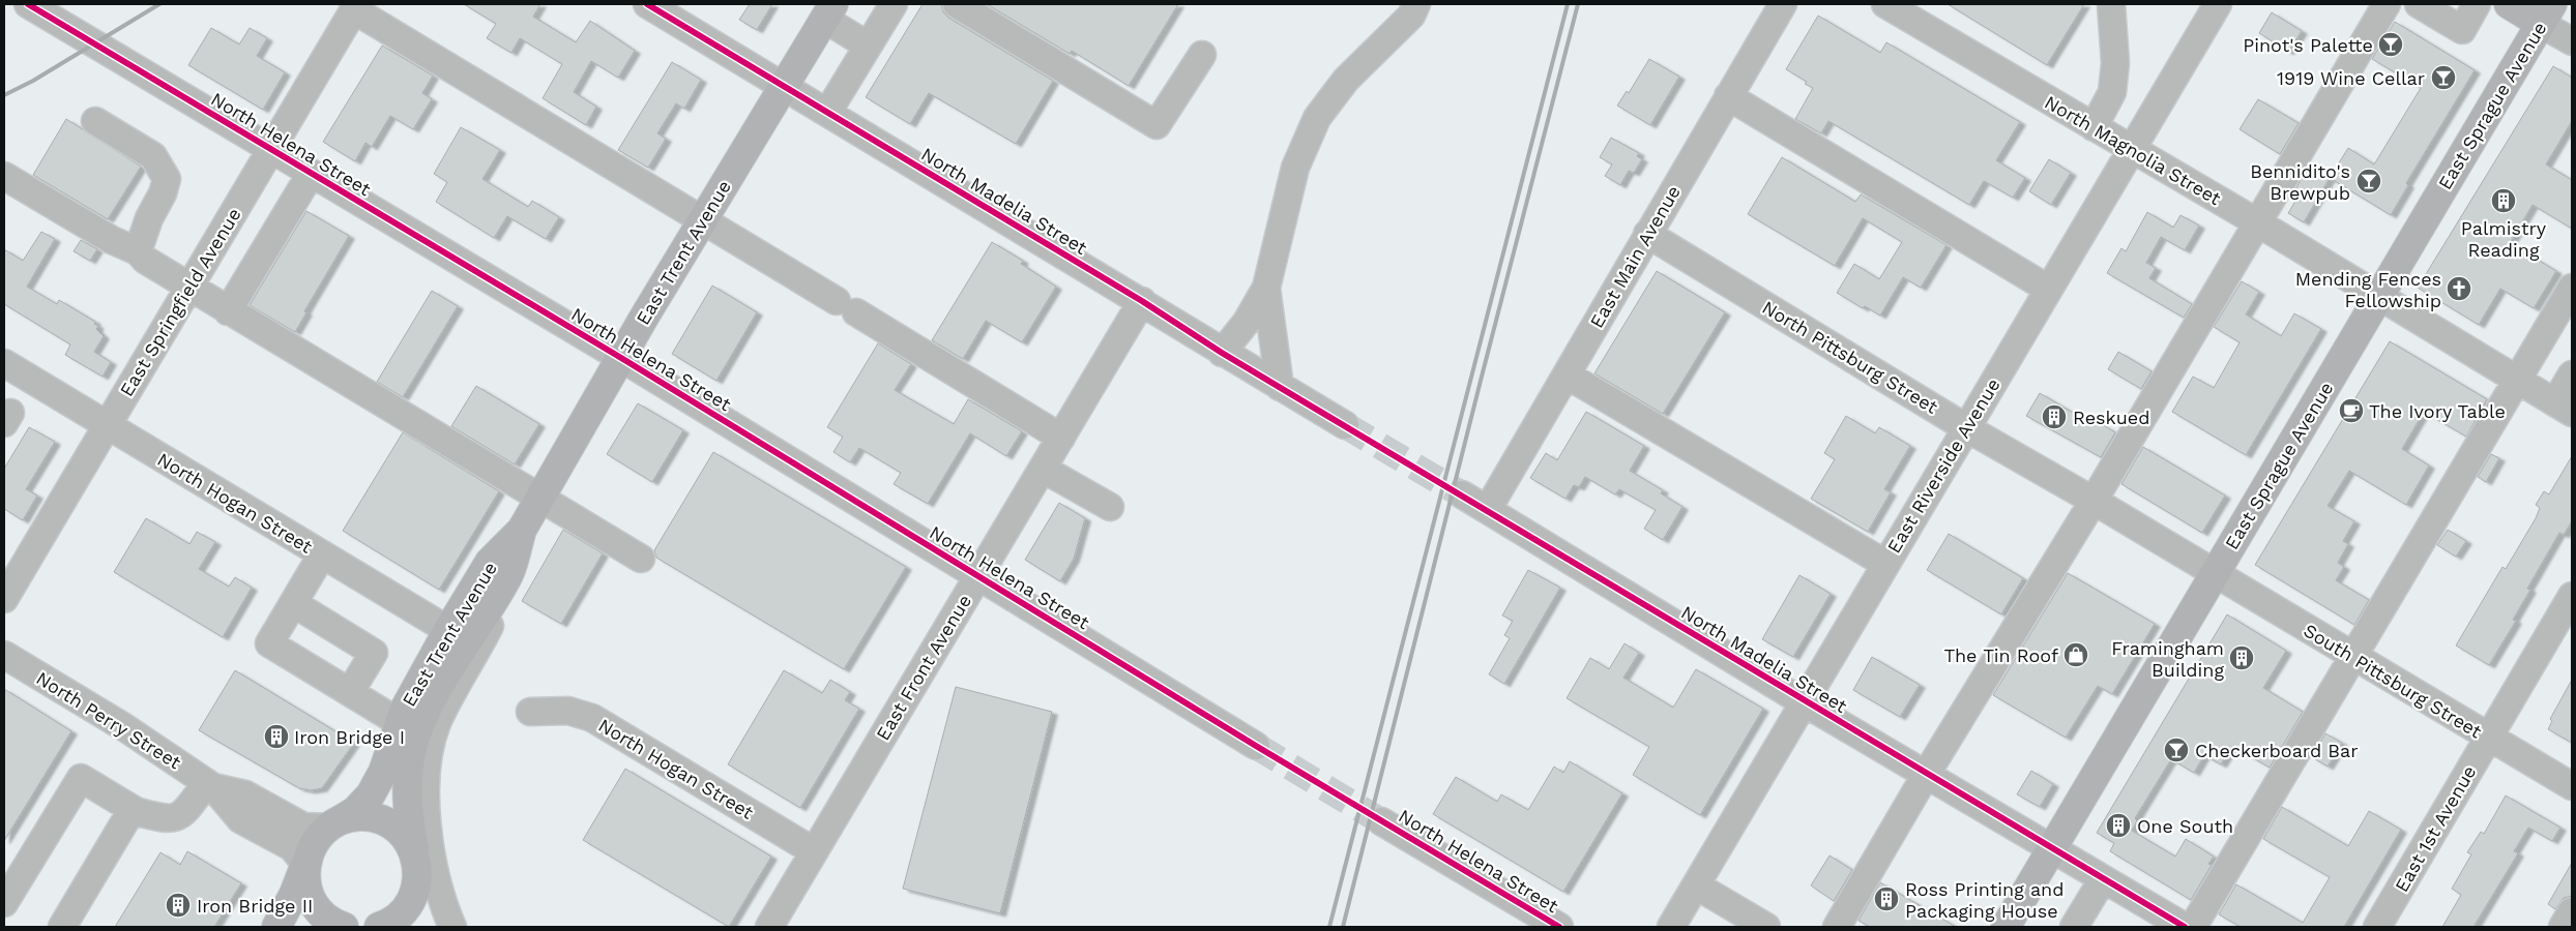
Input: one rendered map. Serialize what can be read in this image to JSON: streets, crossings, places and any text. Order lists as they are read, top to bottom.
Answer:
{
  "streets": {
    "main road": ["East Sprague Avenue", "East Trent Avenue"],
    "street": [
      "North Helena Street",
      "North Magnolia Street",
      "North Madelia Street",
      "East Main Avenue",
      "East Springfield Avenue",
      "North Pittsburg Street",
      "East Riverside Avenue",
      "North Hogan Street",
      "East Front Avenue",
      "South Pittsburg Street",
      "North Perry Street",
      "East 1st Avenue"
    ]
  },
  "crossings": [
    ["East Sprague Avenue", "North Magnolia Street"],
    ["East Sprague Avenue", "North Madelia Street"],
    ["East Sprague Avenue", "North Pittsburg Street"],
    ["East Sprague Avenue", "South Pittsburg Street"],
    ["North Helena Street", "East Trent Avenue"],
    ["North Helena Street", "East Springfield Avenue"],
    ["North Helena Street", "East Front Avenue"],
    ["North Magnolia Street", "East Riverside Avenue"],
    ["North Madelia Street", "East Trent Avenue"],
    ["North Madelia Street", "East Main Avenue"],
    ["North Madelia Street", "East Riverside Avenue"],
    ["North Madelia Street", "East Front Avenue"],
    ["East Trent Avenue", "North Hogan Street"],
    ["East Trent Avenue", "North Perry Street"],
    ["East Main Avenue", "North Pittsburg Street"],
    ["East Springfield Avenue", "North Hogan Street"],
    ["North Pittsburg Street", "East Riverside Avenue"],
    ["North Pittsburg Street", "South Pittsburg Street"],
    ["North Hogan Street", "East Front Avenue"],
    ["South Pittsburg Street", "East 1st Avenue"]
  ],
  "places": {
    "bar": [
      "Pinot's Palette",
      "1919 Wine Cellar",
      "Bennidito's Brewpub",
      "Checkerboard Bar"
    ],
    "building": [
      "Palmistry Reading",
      "Reskued",
      "Framingham Building",
      "Iron Bridge I",
      "One South",
      "Ross Printing and Packaging House",
      "Iron Bridge II"
    ],
    "church": ["Mending Fences Fellowship"],
    "cafe": ["The Ivory Table"],
    "shop": ["The Tin Roof"]
  }
}
